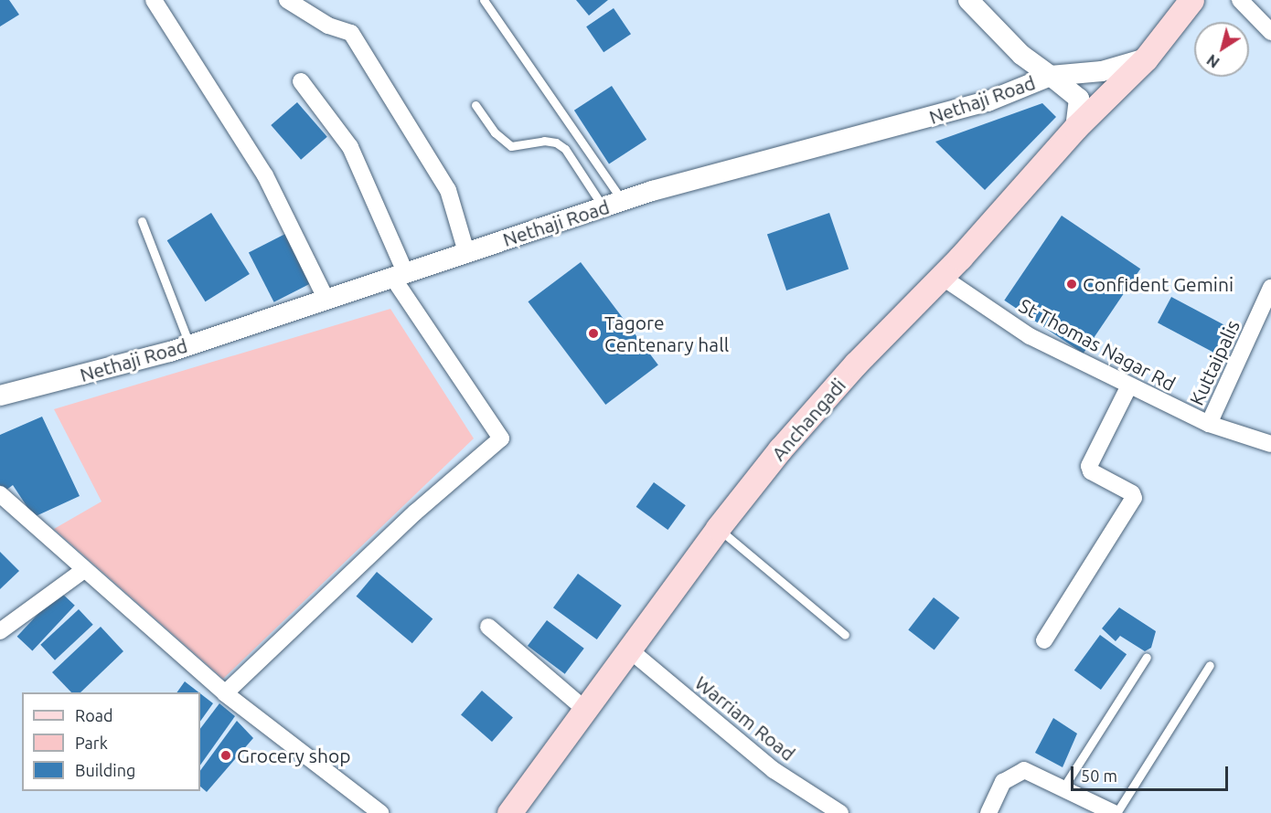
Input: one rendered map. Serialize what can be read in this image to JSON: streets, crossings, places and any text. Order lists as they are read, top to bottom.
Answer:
{
  "streets": {
    "main road": ["Anchangadi"],
    "street": [
      "Nethaji Road",
      "St Thomas Nagar Rd",
      "Kuttaipalis",
      "Warriam Road"
    ]
  },
  "crossings": [
    ["Nethaji Road", "Anchangadi"],
    ["St Thomas Nagar Rd", "Kuttaipalis"],
    ["St Thomas Nagar Rd", "Anchangadi"],
    ["Anchangadi", "Warriam Road"]
  ],
  "places": ["Confident Gemini", "Tagore Centenary hall", "Grocery shop"],
  "legend": ["Road", "Park", "Building"],
  "scale_bar": "50 m",
  "north": "bottom left"
}
